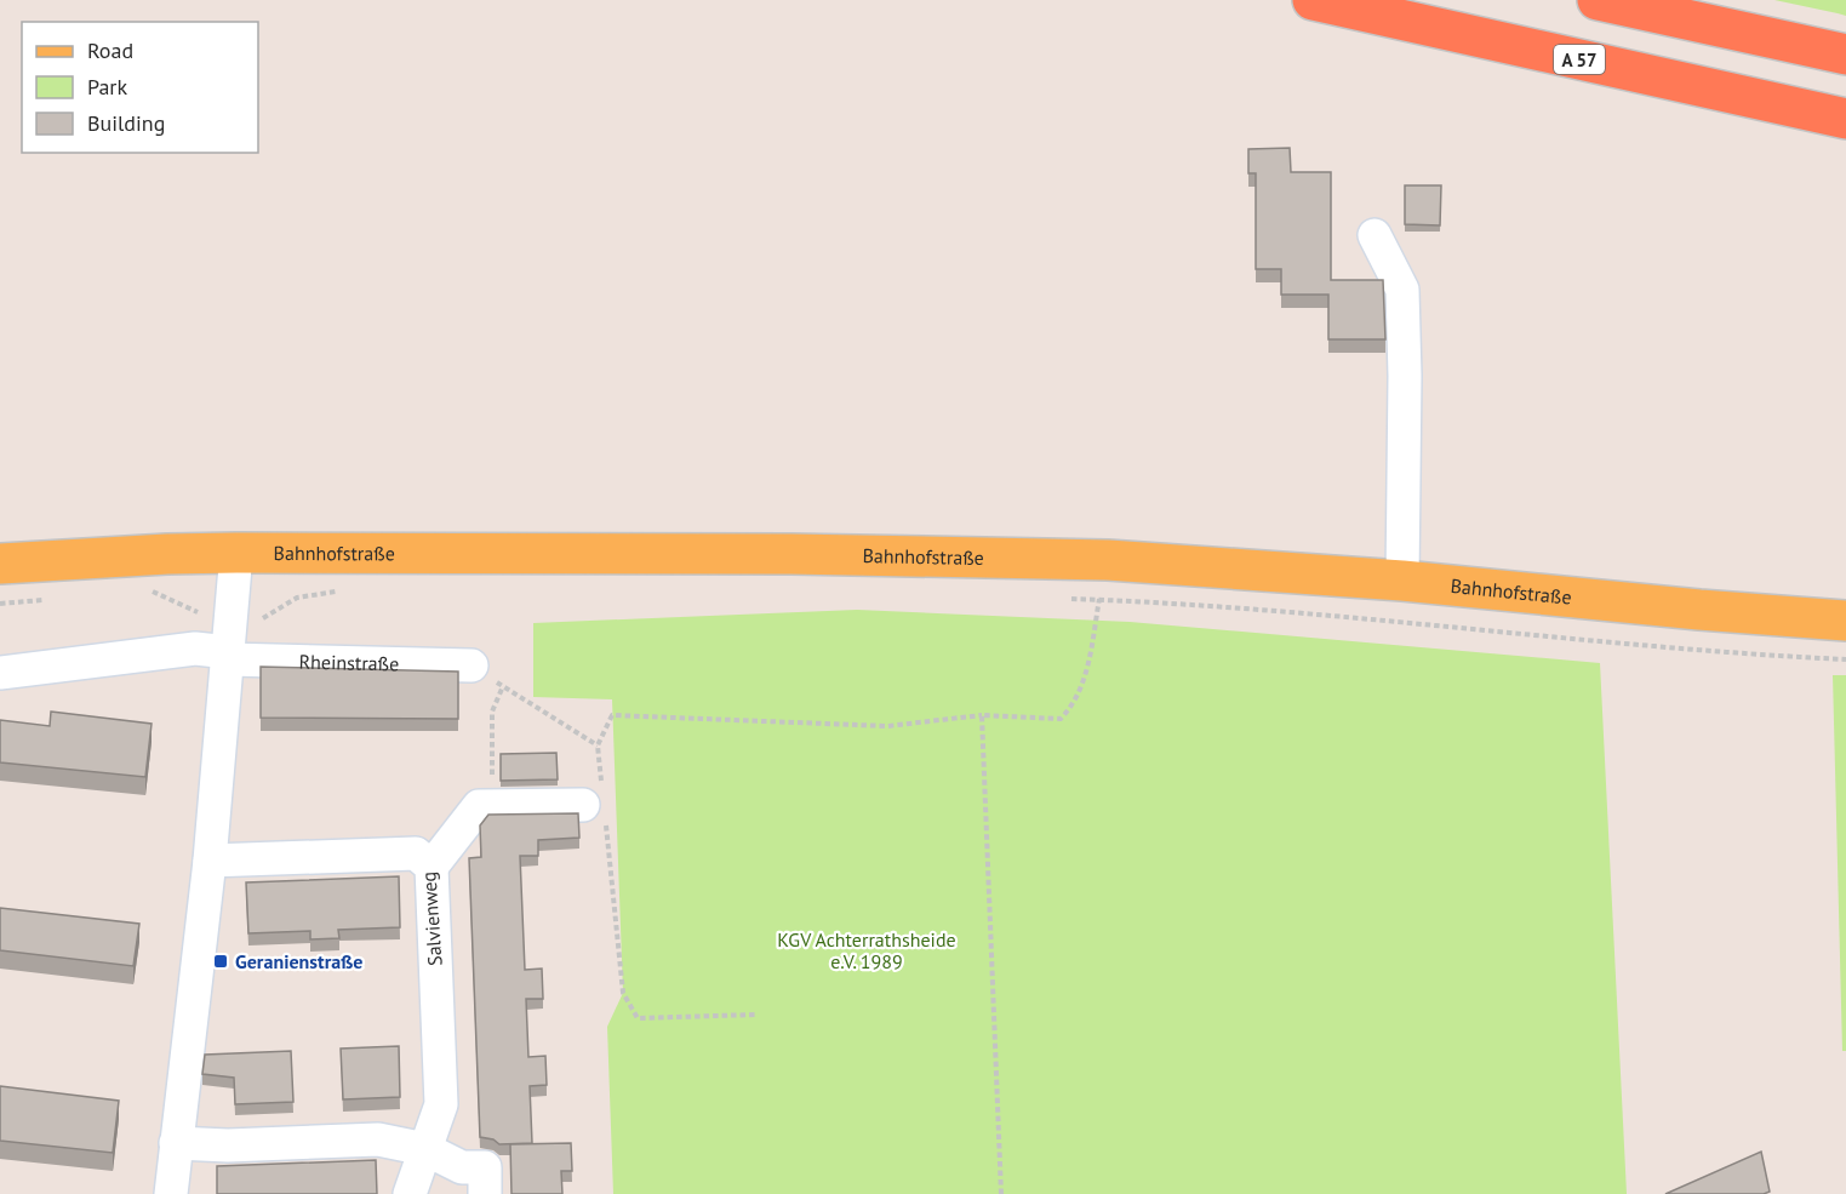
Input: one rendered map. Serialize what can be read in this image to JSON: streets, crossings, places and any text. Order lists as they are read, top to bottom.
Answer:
{
  "streets": {
    "highway": ["A 57"],
    "main road": ["Bahnhofstraße"],
    "street": ["Rheinstraße", "Salvienweg"]
  },
  "parks": ["KGV Achterrathsheide e.V. 1989"],
  "places": {
    "transit": ["Geranienstraße"]
  },
  "legend": ["Road", "Park", "Building"]
}
